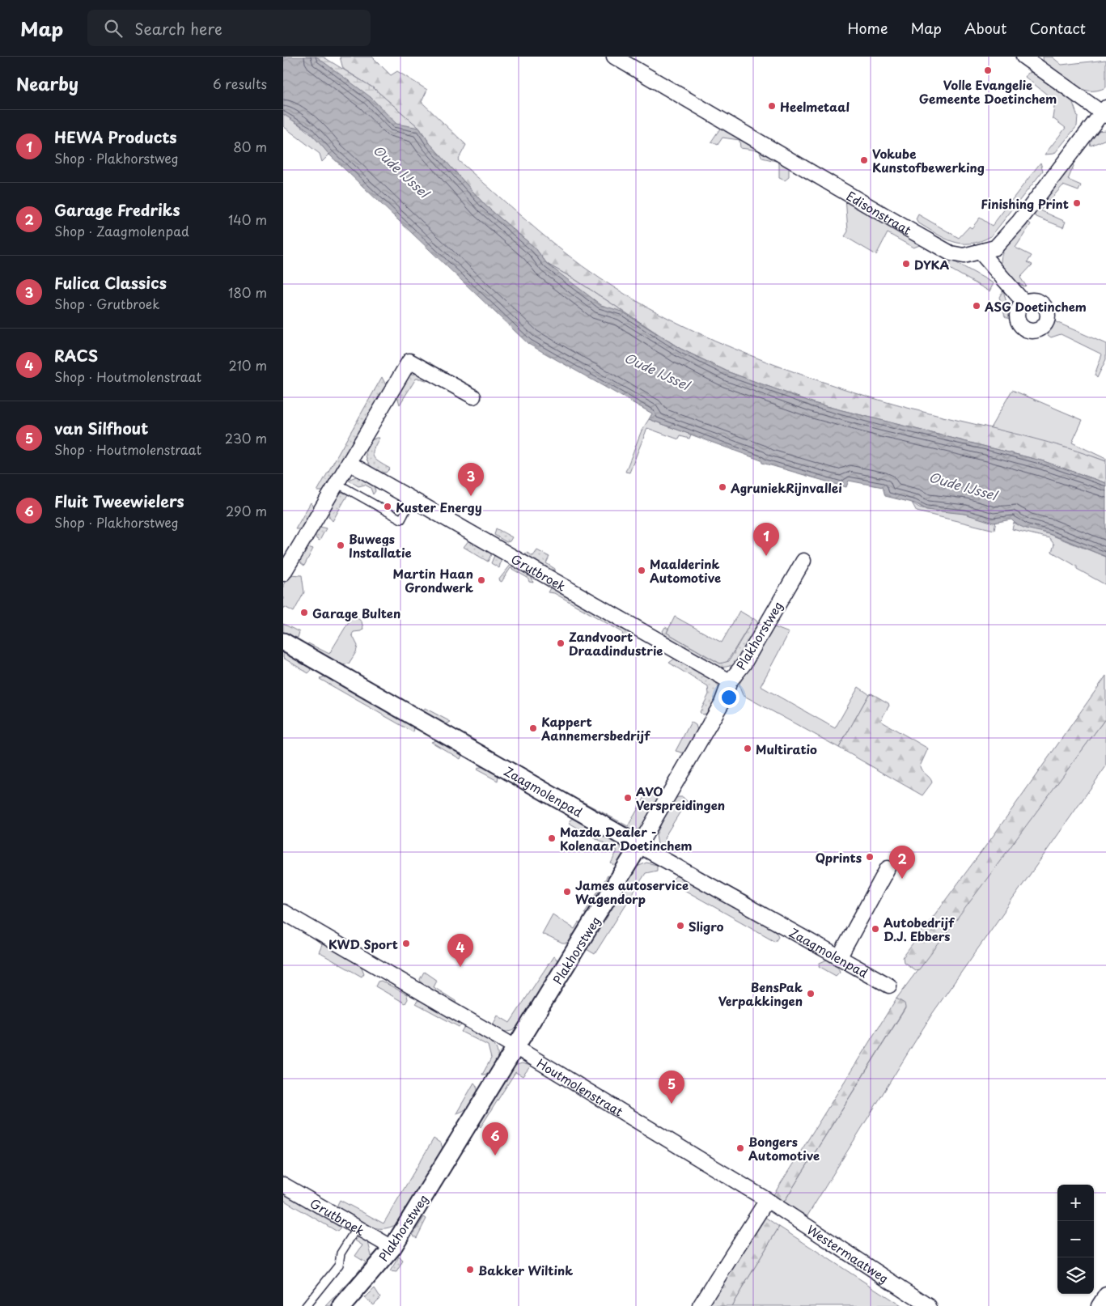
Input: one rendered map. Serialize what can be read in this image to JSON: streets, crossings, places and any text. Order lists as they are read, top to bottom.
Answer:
{
  "streets": {
    "street": [
      "Edisonstraat",
      "Grutbroek",
      "Plakhorstweg",
      "Zaagmolenpad",
      "Houtmolenstraat",
      "Westermaatweg"
    ]
  },
  "crossings": [
    ["Grutbroek", "Plakhorstweg"],
    ["Plakhorstweg", "Zaagmolenpad"],
    ["Plakhorstweg", "Houtmolenstraat"],
    ["Houtmolenstraat", "Westermaatweg"]
  ],
  "water": ["Oude IJssel"],
  "places": [
    "Volle Evangelie Gemeente Doetinchem",
    "Heelmetaal",
    "Vokube Kunstofbewerking",
    "Finishing Print",
    "DYKA",
    "ASG Doetinchem",
    "AgruniekRijnvallei",
    "Kuster Energy",
    "Buwegs Installatie",
    "Maalderink Automotive",
    "Martin Haan Grondwerk",
    "Garage Bulten",
    "Zandvoort Draadindustrie",
    "Kappert Aannemersbedrijf",
    "Multiratio",
    "AVO Verspreidingen",
    "Mazda Dealer - Kolenaar Doetinchem",
    "Qprints",
    "James autoservice Wagendorp",
    "Sligro",
    "Autobedrijf D.J. Ebbers",
    "KWD Sport",
    "BensPak Verpakkingen",
    "Bongers Automotive",
    "Bakker Wiltink"
  ],
  "page": {
    "header": "Map",
    "search": "Search here",
    "nav": [
      "Home",
      "Map",
      "About",
      "Contact"
    ],
    "heading": ["Nearby", "6 results"],
    "list": [
      {
        "mark": "1",
        "name": "HEWA Products",
        "note": "Shop · Plakhorstweg",
        "value": "80 m"
      },
      {
        "mark": "2",
        "name": "Garage Fredriks",
        "note": "Shop · Zaagmolenpad",
        "value": "140 m"
      },
      {
        "mark": "3",
        "name": "Fulica Classics",
        "note": "Shop · Grutbroek",
        "value": "180 m"
      },
      {
        "mark": "4",
        "name": "RACS",
        "note": "Shop · Houtmolenstraat",
        "value": "210 m"
      },
      {
        "mark": "5",
        "name": "van Silfhout",
        "note": "Shop · Houtmolenstraat",
        "value": "230 m"
      },
      {
        "mark": "6",
        "name": "Fluit Tweewielers",
        "note": "Shop · Plakhorstweg",
        "value": "290 m"
      }
    ],
    "pins": [
      "3",
      "1",
      "2",
      "4",
      "5",
      "6"
    ],
    "map_buttons": ["+", "−"]
  }
}
